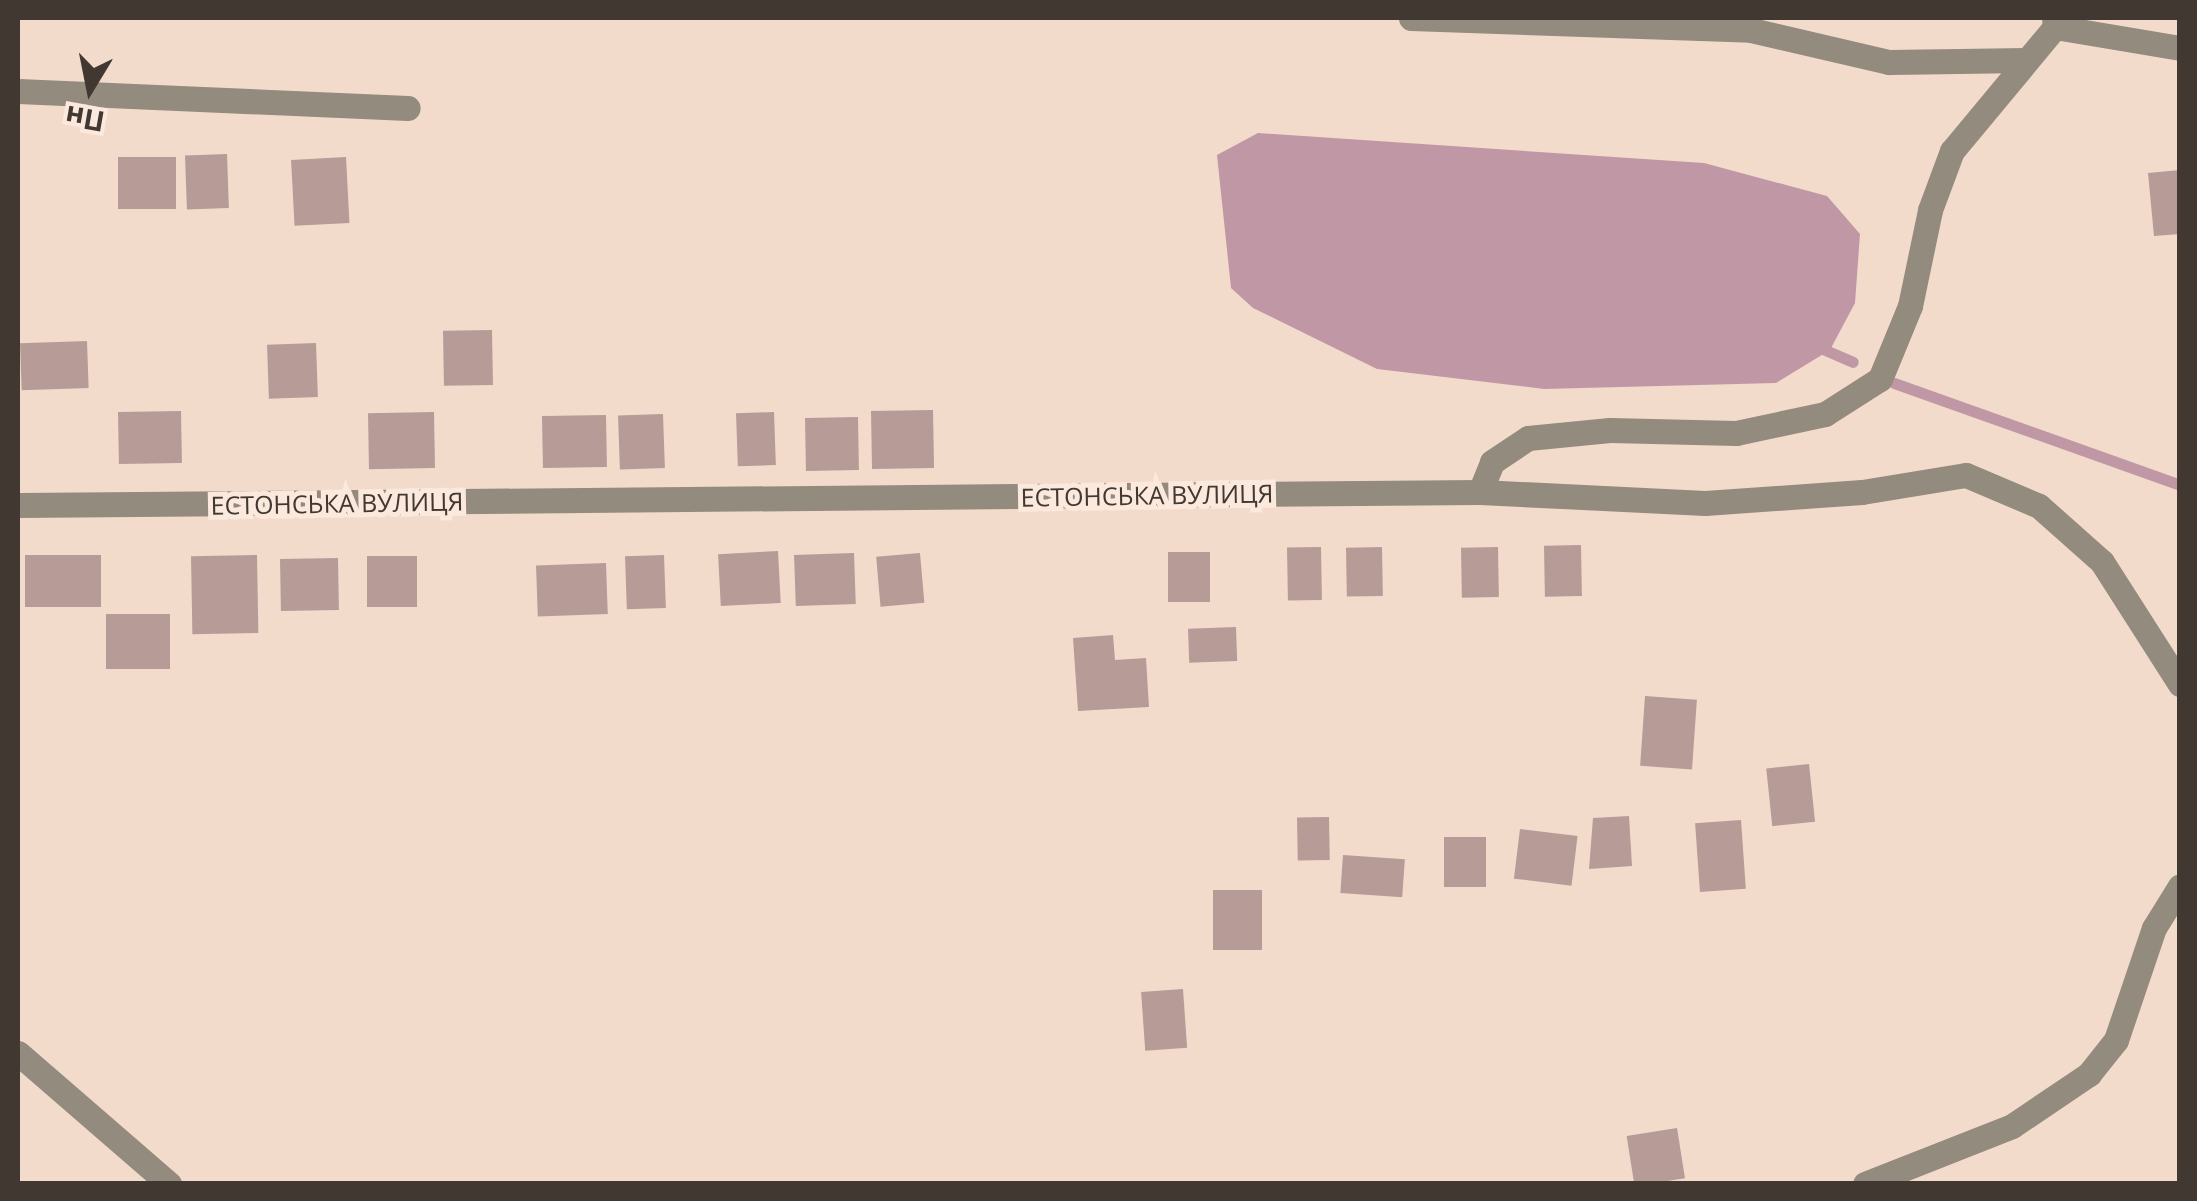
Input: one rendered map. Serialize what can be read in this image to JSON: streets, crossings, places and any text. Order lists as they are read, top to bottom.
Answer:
{
  "streets": {
    "street": ["ЕСТОНСЬКА ВУЛИЦЯ"]
  },
  "north": "bottom"
}
